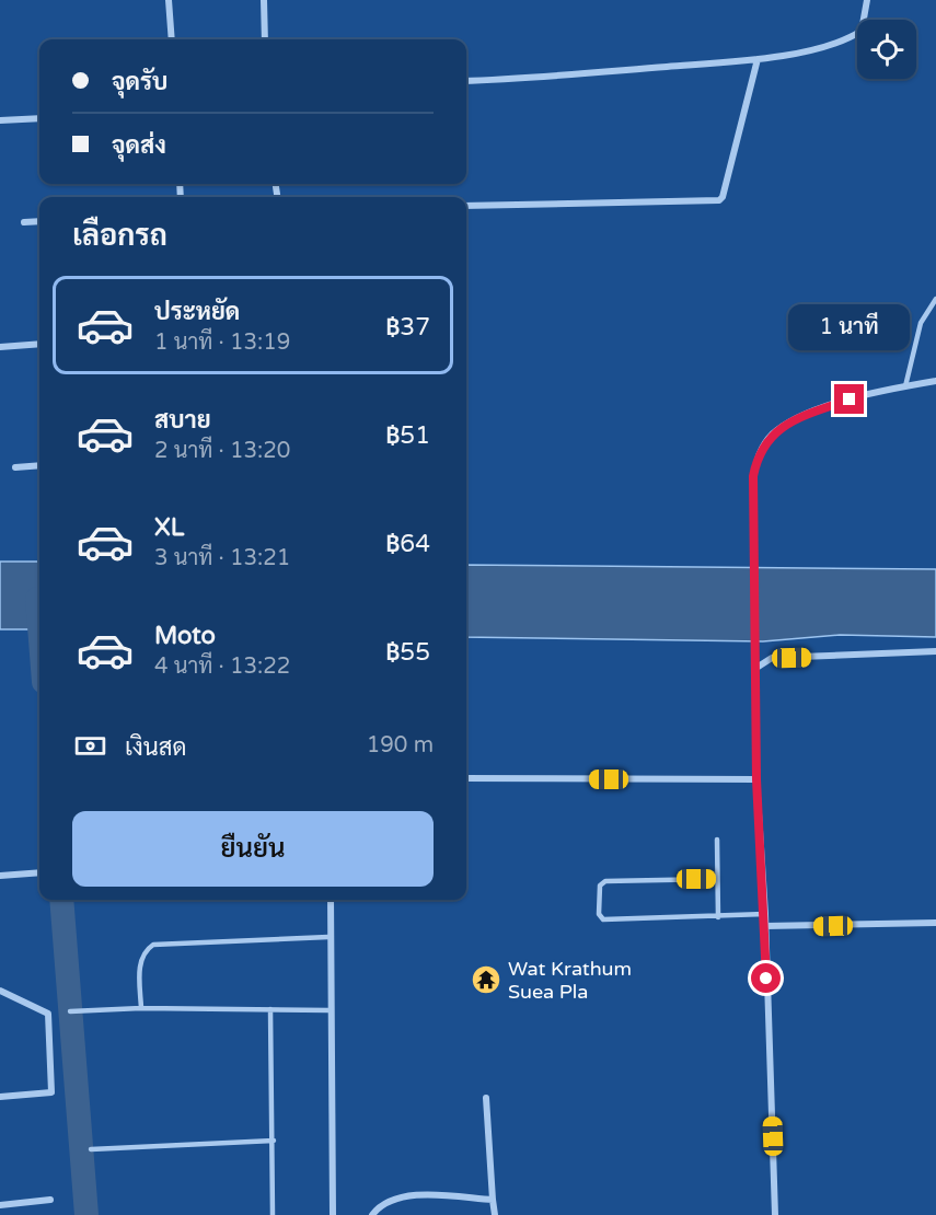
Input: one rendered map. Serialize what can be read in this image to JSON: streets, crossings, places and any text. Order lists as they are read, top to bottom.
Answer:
{
  "places": {
    "temple": ["Wat Krathum Suea Pla"]
  },
  "page": {
    "banner": ["จุดรับ", "จุดส่ง"],
    "heading": "เลือกรถ",
    "list": [
      {
        "name": "ประหยัด",
        "note": "1 นาที · 13:19",
        "value": "฿37"
      },
      {
        "name": "สบาย",
        "note": "2 นาที · 13:20",
        "value": "฿51"
      },
      {
        "name": "XL",
        "note": "3 นาที · 13:21",
        "value": "฿64"
      },
      {
        "name": "Moto",
        "note": "4 นาที · 13:22",
        "value": "฿55"
      }
    ],
    "bubble": "1 นาที",
    "pay": ["เงินสด", "190 m"],
    "buttons": "ยืนยัน"
  }
}
